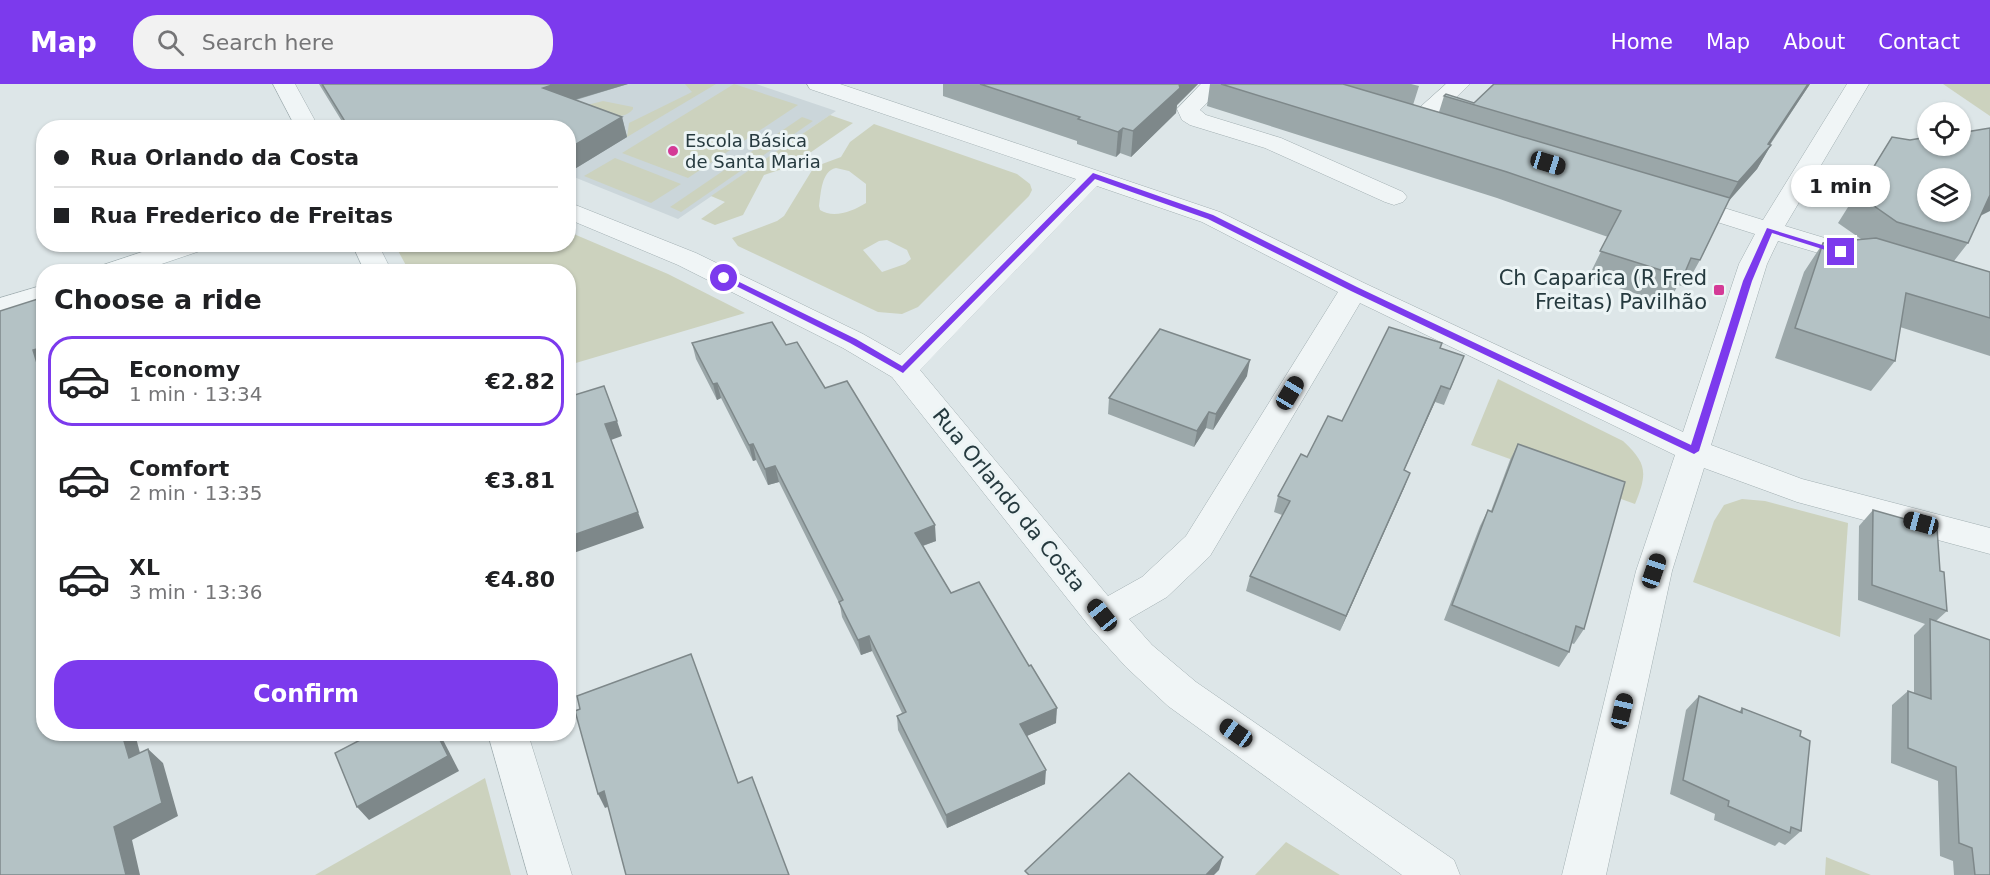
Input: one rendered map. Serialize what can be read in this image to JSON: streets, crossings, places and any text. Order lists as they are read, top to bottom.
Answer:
{
  "streets": {
    "street": ["Rua Orlando da Costa"]
  },
  "places": {
    "other": ["Escola Básica de Santa Maria"],
    "transit": ["Ch Caparica (R Fred Freitas) Pavilhão"]
  },
  "page": {
    "header": "Map",
    "search": "Search here",
    "nav": [
      "Home",
      "Map",
      "About",
      "Contact"
    ],
    "banner": ["Rua Orlando da Costa", "Rua Frederico de Freitas"],
    "bubble": "1 min",
    "heading": "Choose a ride",
    "list": [
      {
        "name": "Economy",
        "note": "1 min · 13:34",
        "value": "€2.82"
      },
      {
        "name": "Comfort",
        "note": "2 min · 13:35",
        "value": "€3.81"
      },
      {
        "name": "XL",
        "note": "3 min · 13:36",
        "value": "€4.80"
      }
    ],
    "buttons": "Confirm"
  }
}
